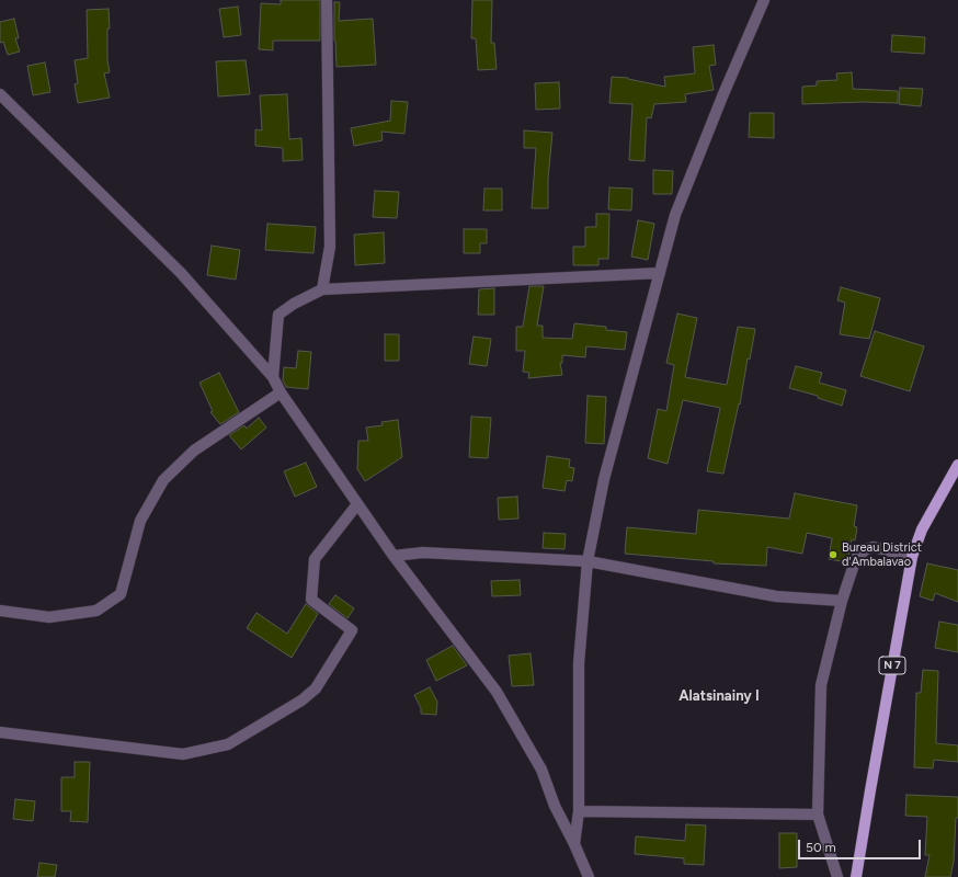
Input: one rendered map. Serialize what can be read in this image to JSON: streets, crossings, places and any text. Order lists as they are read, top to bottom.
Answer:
{
  "streets": {
    "main road": ["N 7"]
  },
  "districts": ["Alatsinainy I"],
  "places": ["Bureau District d'Ambalavao"],
  "scale_bar": "50 m"
}
